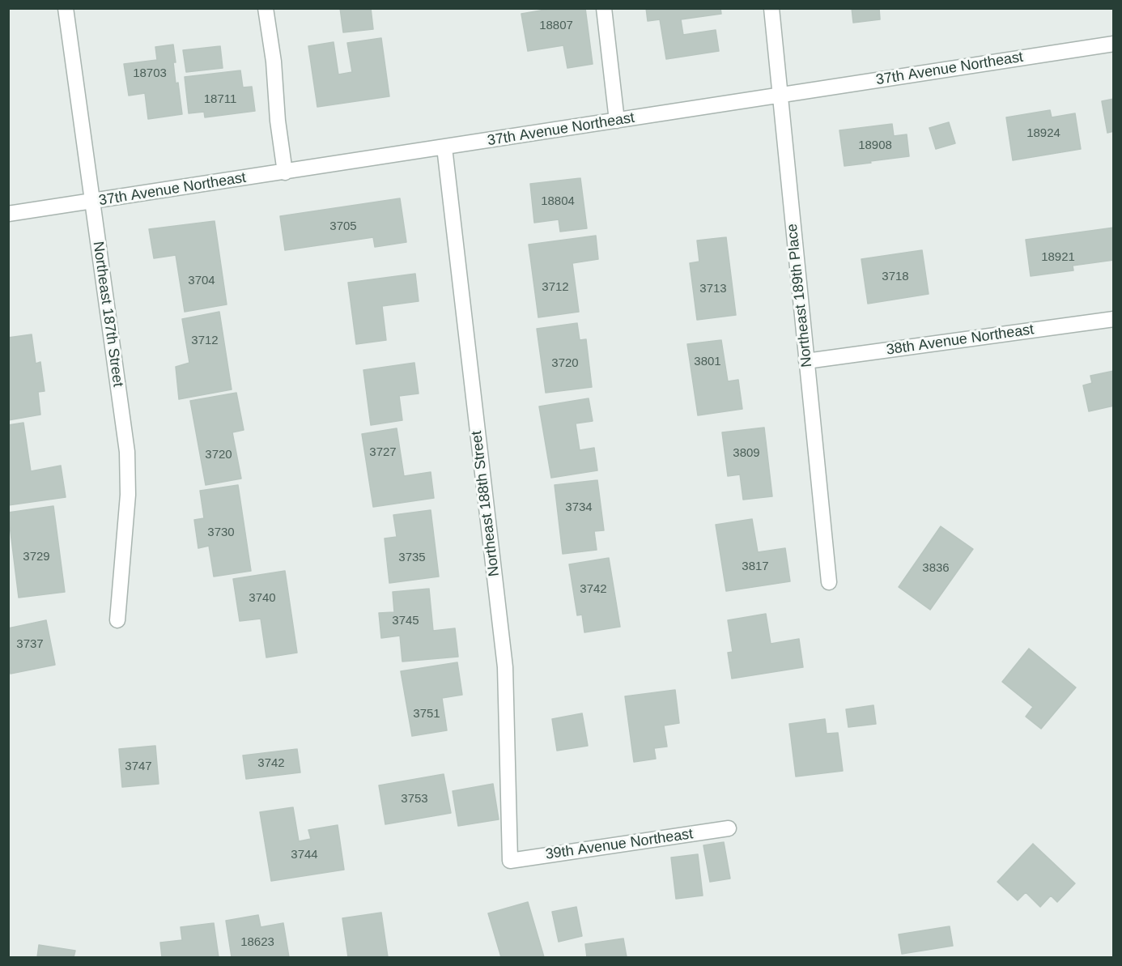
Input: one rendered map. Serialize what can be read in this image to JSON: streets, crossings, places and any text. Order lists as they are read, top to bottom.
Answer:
{
  "streets": {
    "street": [
      "37th Avenue Northeast",
      "Northeast 189th Place",
      "Northeast 187th Street",
      "38th Avenue Northeast",
      "Northeast 188th Street",
      "39th Avenue Northeast"
    ]
  },
  "crossings": [
    ["37th Avenue Northeast", "Northeast 189th Place"],
    ["37th Avenue Northeast", "Northeast 187th Street"],
    ["37th Avenue Northeast", "Northeast 188th Street"],
    ["Northeast 189th Place", "38th Avenue Northeast"],
    ["Northeast 188th Street", "39th Avenue Northeast"]
  ],
  "house_numbers": [
    "18807",
    "18703",
    "18711",
    "18924",
    "18908",
    "18804",
    "3705",
    "18921",
    "3718",
    "3704",
    "3712",
    "3713",
    "3712",
    "3801",
    "3720",
    "3727",
    "3809",
    "3720",
    "3734",
    "3730",
    "3729",
    "3735",
    "3817",
    "3836",
    "3742",
    "3740",
    "3745",
    "3737",
    "3751",
    "3742",
    "3747",
    "3753",
    "3744",
    "18623"
  ]
}
